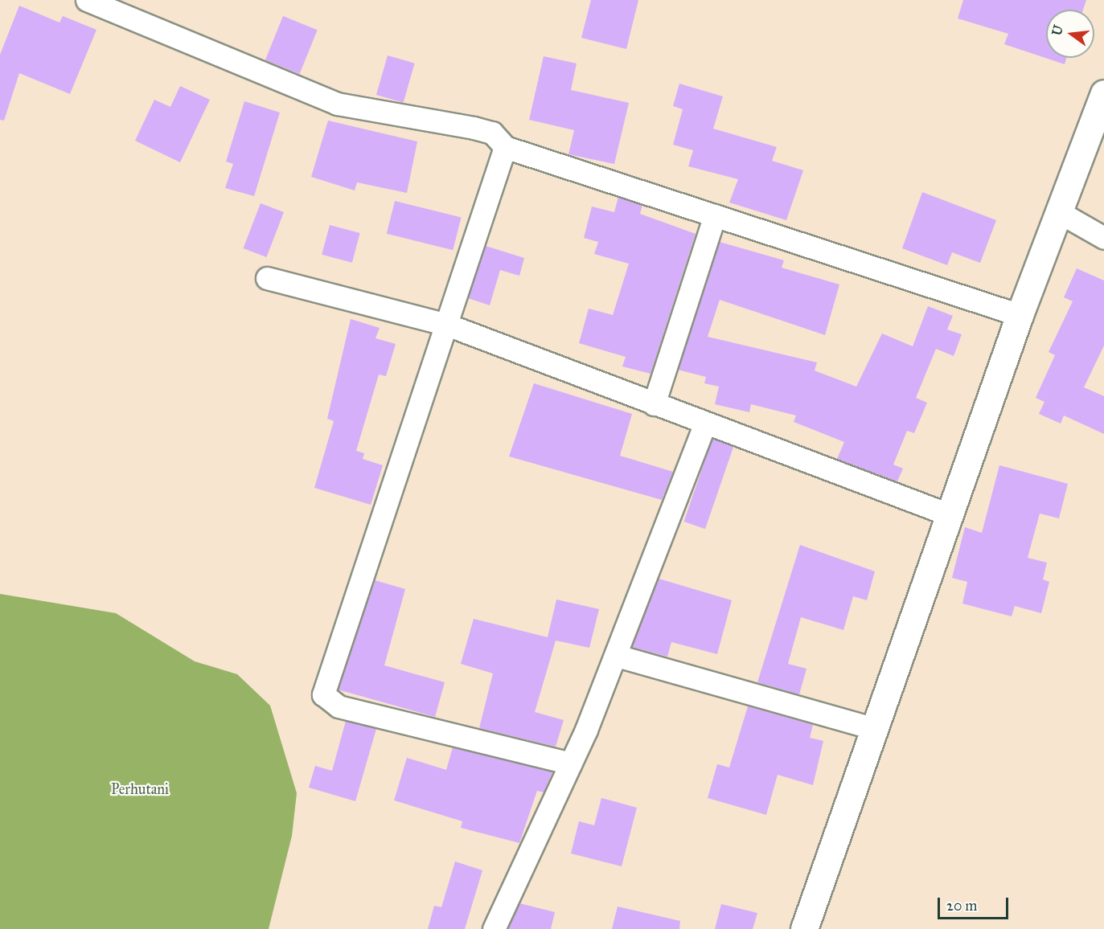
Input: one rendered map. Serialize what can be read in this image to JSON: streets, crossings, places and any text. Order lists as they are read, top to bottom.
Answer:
{
  "parks": ["Perhutani"],
  "scale_bar": "20 m",
  "north": "left"
}
